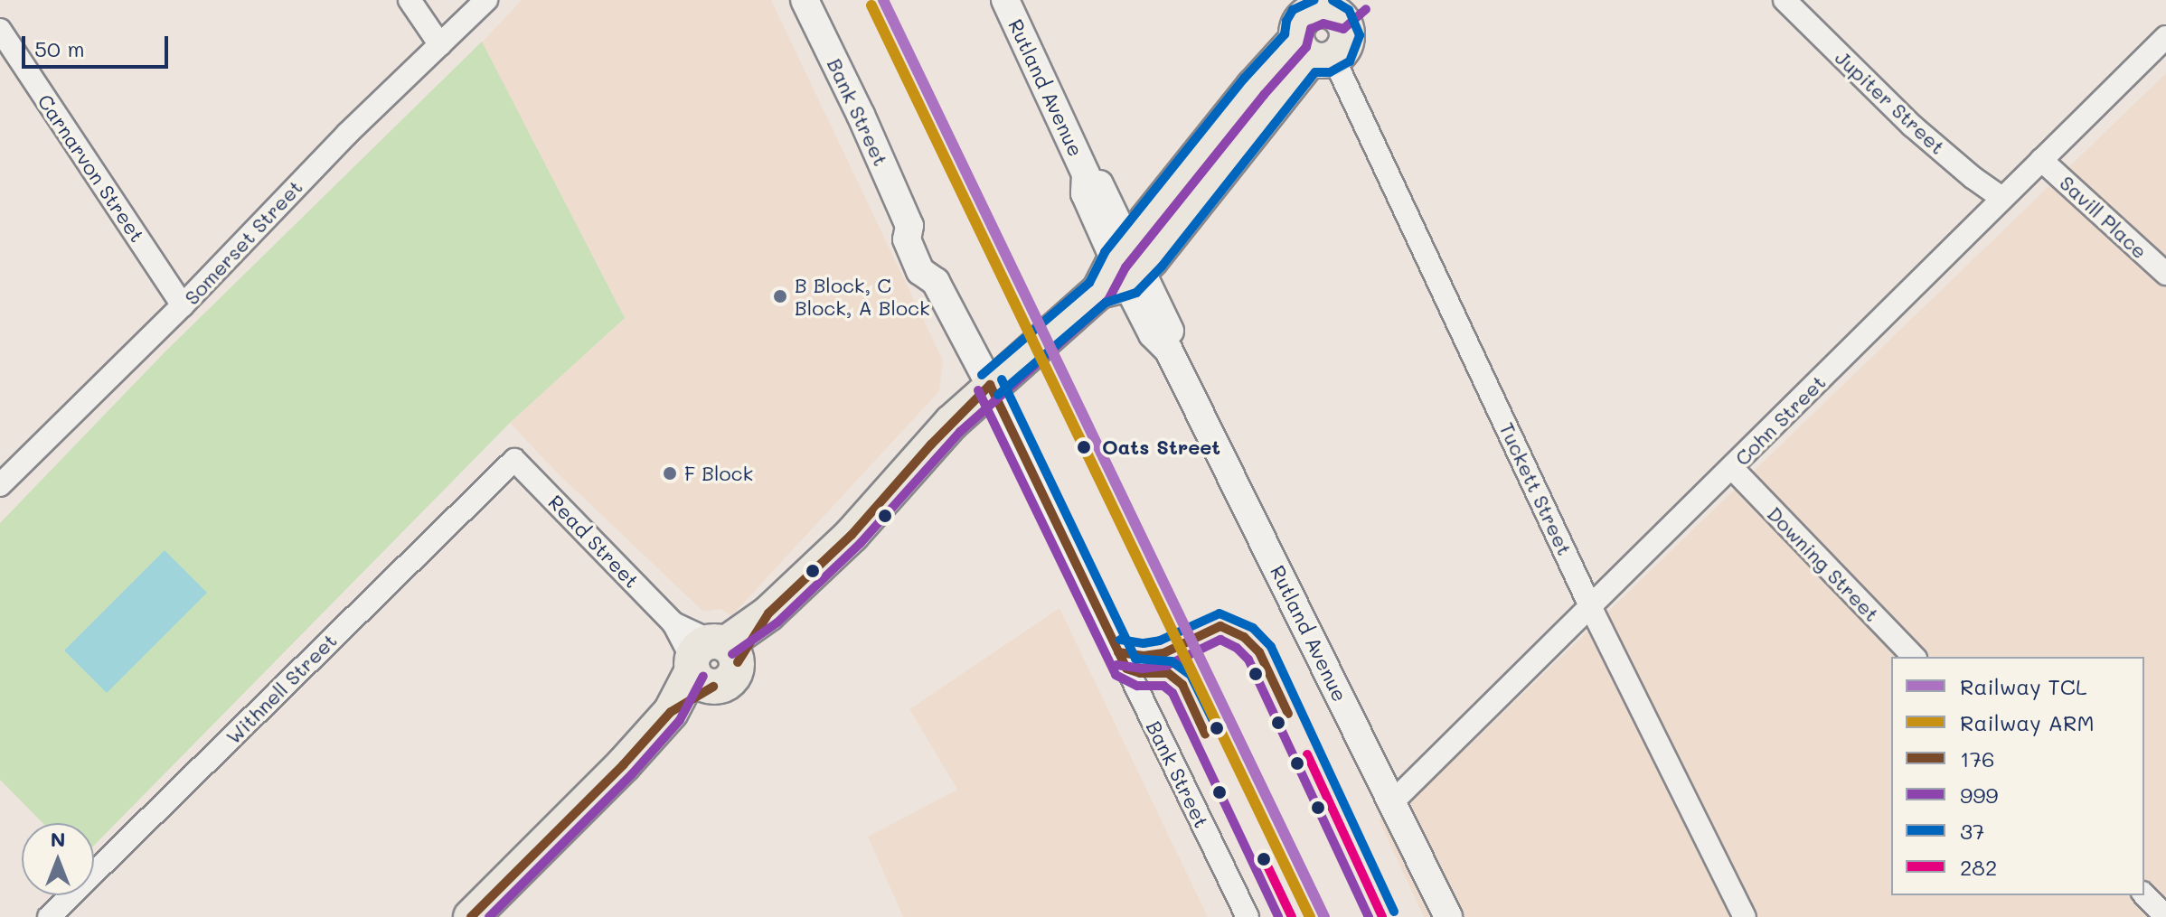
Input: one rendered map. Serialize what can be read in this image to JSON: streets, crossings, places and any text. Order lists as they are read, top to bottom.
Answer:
{
  "streets": {
    "street": [
      "Rutland Avenue",
      "Jupiter Street",
      "Bank Street",
      "Carnarvon Street",
      "Savill Place",
      "Somerset Street",
      "Cohn Street",
      "Tuckett Street",
      "Read Street",
      "Downing Street",
      "Withnell Street"
    ]
  },
  "crossings": [
    ["Rutland Avenue", "Cohn Street"],
    ["Jupiter Street", "Cohn Street"],
    ["Carnarvon Street", "Somerset Street"],
    ["Savill Place", "Cohn Street"],
    ["Cohn Street", "Tuckett Street"],
    ["Cohn Street", "Downing Street"],
    ["Read Street", "Withnell Street"]
  ],
  "places": ["B Block, C Block, A Block", "Oats Street", "F Block"],
  "lines": [
    "rail line TCL",
    "transit line 37",
    "rail line ARM",
    "transit line 999",
    "transit line 176",
    "transit line 282"
  ],
  "legend": [
    "Railway TCL",
    "Railway ARM",
    "176",
    "999",
    "37",
    "282"
  ],
  "scale_bar": "50 m",
  "north": "top"
}
